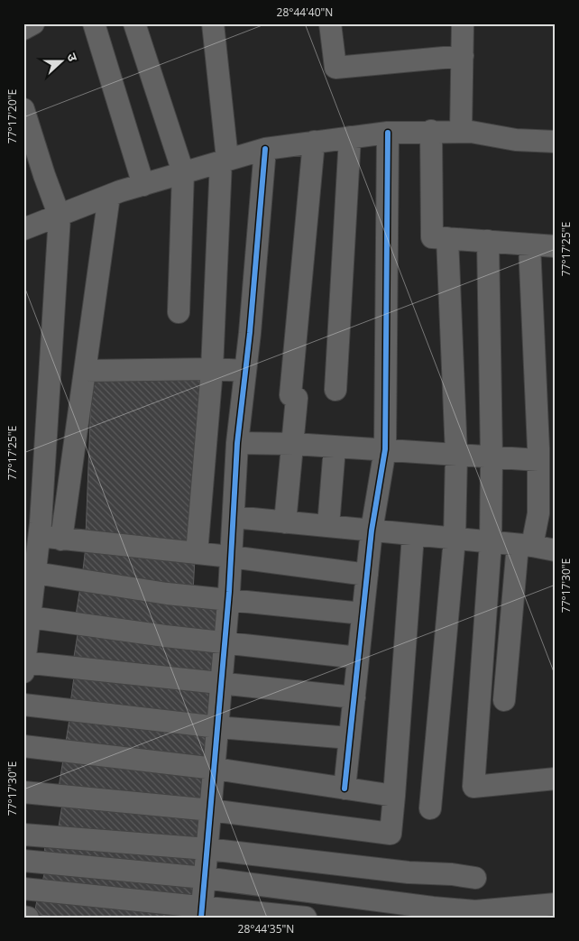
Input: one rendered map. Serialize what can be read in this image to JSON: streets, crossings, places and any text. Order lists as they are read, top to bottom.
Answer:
{
  "north": "right",
  "coordinates": [
    "28°44'40\"N",
    "77°17'20\"E",
    "77°17'25\"E",
    "77°17'30\"E",
    "28°44'35\"N"
  ]
}
